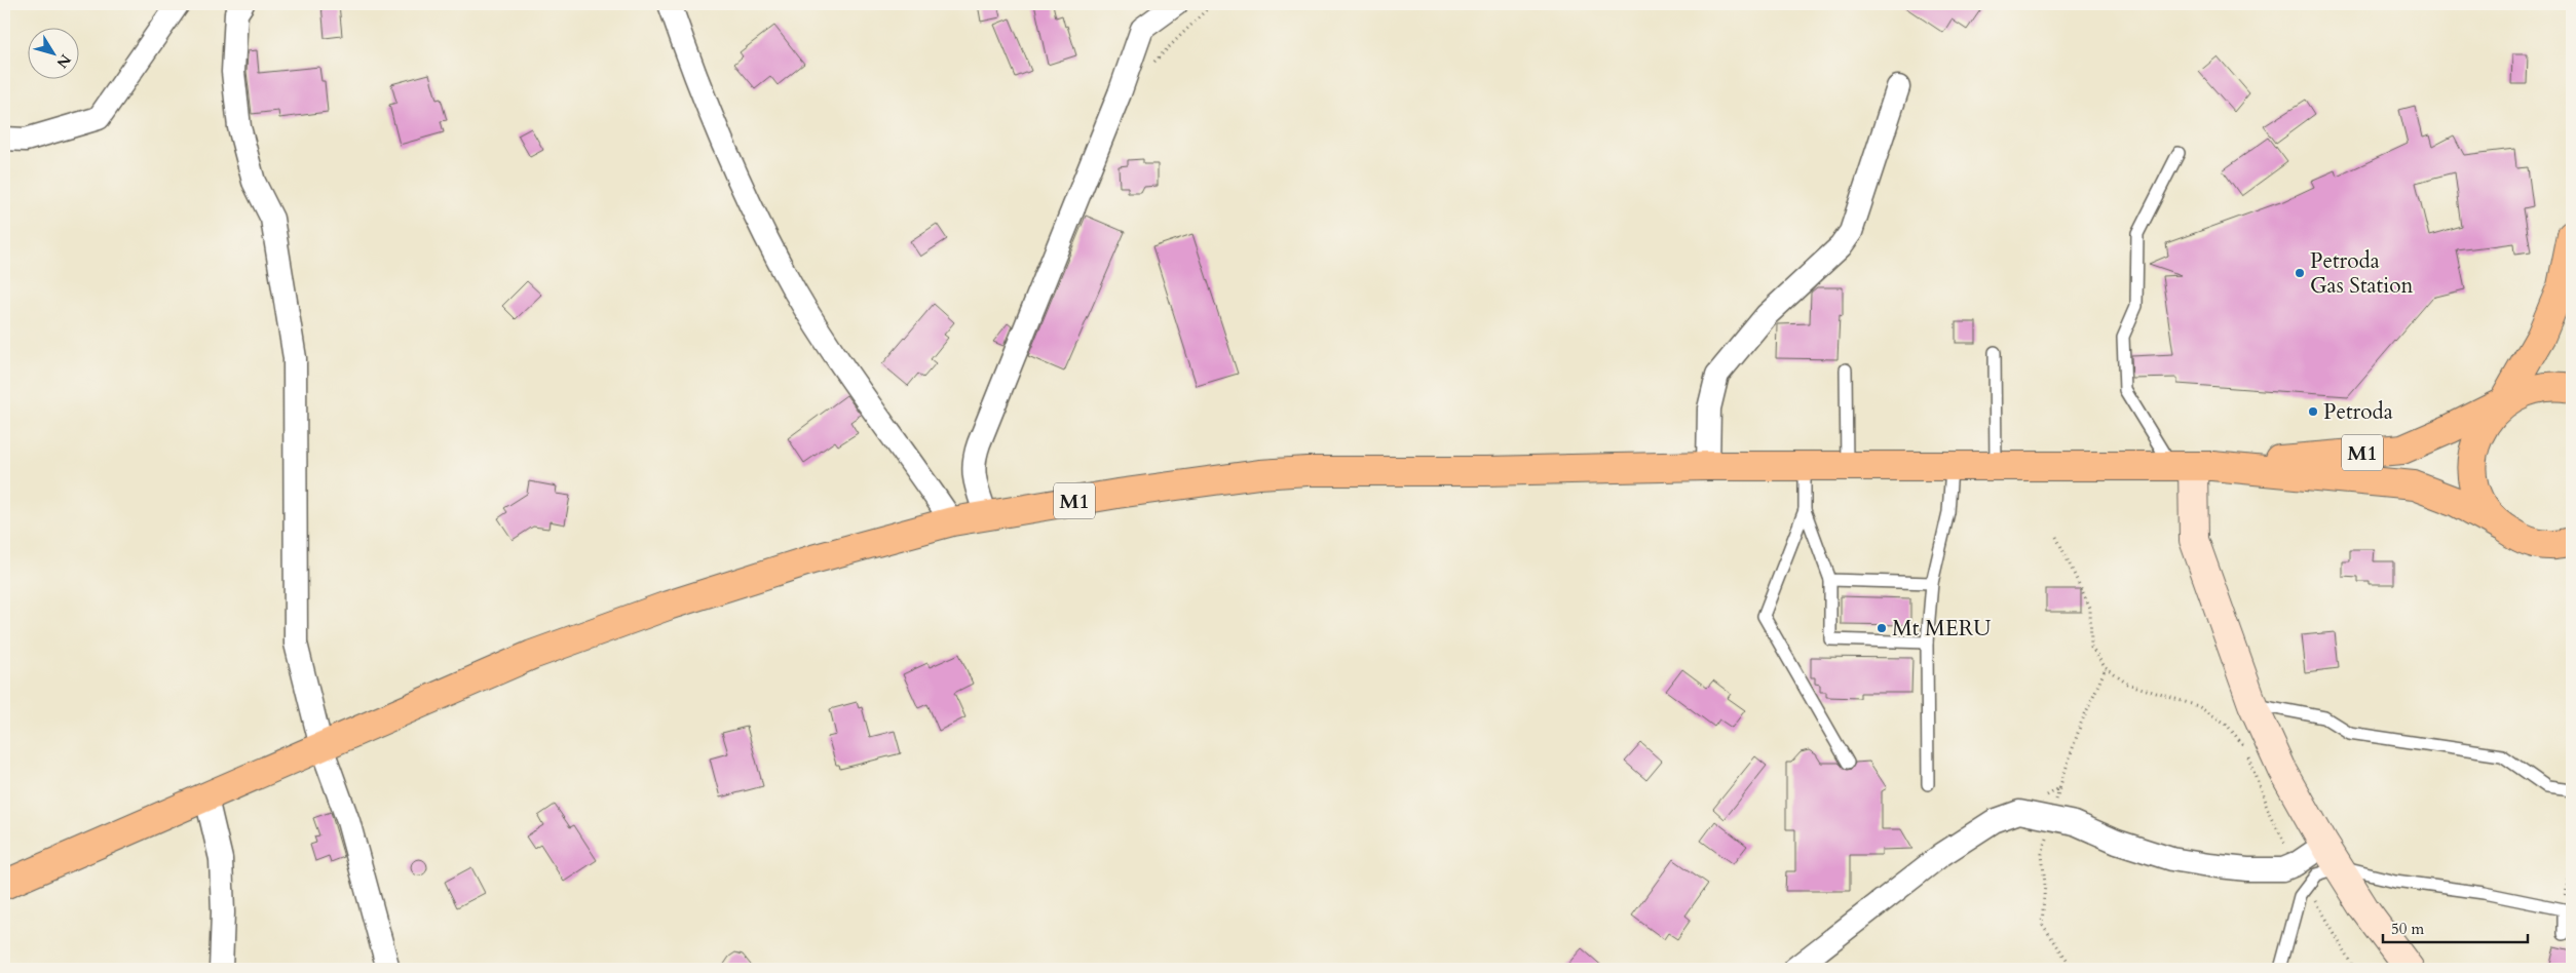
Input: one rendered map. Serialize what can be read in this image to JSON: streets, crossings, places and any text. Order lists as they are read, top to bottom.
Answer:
{
  "streets": {
    "main road": ["M1"]
  },
  "places": ["Petroda Gas Station", "Petroda", "Mt MERU"],
  "scale_bar": "50 m",
  "north": "bottom right"
}
